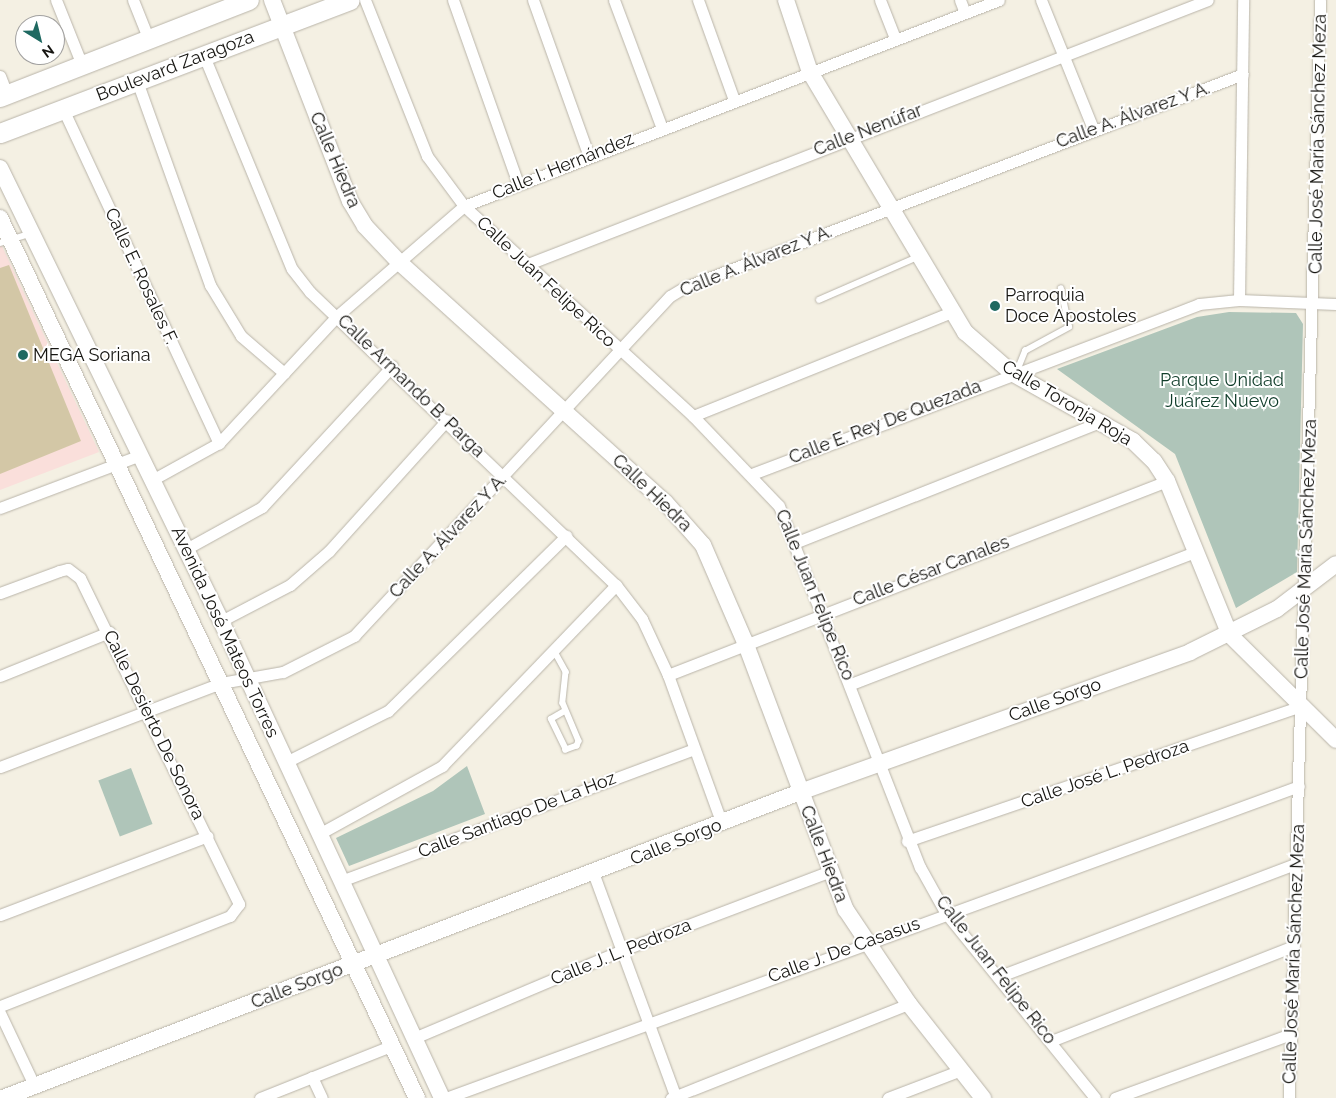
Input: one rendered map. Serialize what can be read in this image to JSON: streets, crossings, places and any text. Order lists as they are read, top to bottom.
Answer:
{
  "streets": {
    "main road": ["Boulevard Zaragoza"],
    "street": [
      "Calle A. Álvarez Y A.",
      "Calle Nenúfar",
      "Calle José María Sánchez Meza",
      "Calle Hiedra",
      "Calle I. Hernández",
      "Calle E. Rosales F.",
      "Calle Juan Felipe Rico",
      "Calle Armando B. Parga",
      "Calle Toronja Roja",
      "Calle E. Rey De Quezada",
      "Calle César Canales",
      "Avenida José Mateos Torres",
      "Calle Sorgo",
      "Calle Desierto De Sonora",
      "Calle José L. Pedroza",
      "Calle Santiago De La Hoz",
      "Calle J. De Casasus",
      "Calle J. L. Pedroza"
    ]
  },
  "crossings": [
    ["Boulevard Zaragoza", "Calle Hiedra"],
    ["Boulevard Zaragoza", "Calle E. Rosales F."],
    ["Boulevard Zaragoza", "Calle Armando B. Parga"],
    ["Calle A. Álvarez Y A.", "Calle Hiedra"],
    ["Calle A. Álvarez Y A.", "Calle Juan Felipe Rico"],
    ["Calle A. Álvarez Y A.", "Calle Armando B. Parga"],
    ["Calle A. Álvarez Y A.", "Calle Toronja Roja"],
    ["Calle A. Álvarez Y A.", "Avenida José Mateos Torres"],
    ["Calle A. Álvarez Y A.", "Calle Desierto De Sonora"],
    ["Calle Nenúfar", "Calle Juan Felipe Rico"],
    ["Calle Nenúfar", "Calle Toronja Roja"],
    ["Calle José María Sánchez Meza", "Calle Toronja Roja"],
    ["Calle José María Sánchez Meza", "Calle E. Rey De Quezada"],
    ["Calle José María Sánchez Meza", "Calle Sorgo"],
    ["Calle José María Sánchez Meza", "Calle José L. Pedroza"],
    ["Calle José María Sánchez Meza", "Calle J. De Casasus"],
    ["Calle Hiedra", "Calle I. Hernández"],
    ["Calle Hiedra", "Calle César Canales"],
    ["Calle Hiedra", "Calle Sorgo"],
    ["Calle Hiedra", "Calle J. De Casasus"],
    ["Calle Hiedra", "Calle J. L. Pedroza"],
    ["Calle I. Hernández", "Calle E. Rosales F."],
    ["Calle I. Hernández", "Calle Juan Felipe Rico"],
    ["Calle I. Hernández", "Calle Armando B. Parga"],
    ["Calle I. Hernández", "Calle Toronja Roja"],
    ["Calle I. Hernández", "Avenida José Mateos Torres"],
    ["Calle Juan Felipe Rico", "Calle E. Rey De Quezada"],
    ["Calle Juan Felipe Rico", "Calle César Canales"],
    ["Calle Juan Felipe Rico", "Calle Sorgo"],
    ["Calle Juan Felipe Rico", "Calle José L. Pedroza"],
    ["Calle Juan Felipe Rico", "Calle J. De Casasus"],
    ["Calle Armando B. Parga", "Calle César Canales"],
    ["Calle Armando B. Parga", "Calle Sorgo"],
    ["Calle Armando B. Parga", "Calle Santiago De La Hoz"],
    ["Calle Toronja Roja", "Calle E. Rey De Quezada"],
    ["Calle Toronja Roja", "Calle César Canales"],
    ["Calle Toronja Roja", "Calle Sorgo"],
    ["Calle Toronja Roja", "Calle José L. Pedroza"],
    ["Avenida José Mateos Torres", "Calle Sorgo"],
    ["Avenida José Mateos Torres", "Calle Santiago De La Hoz"],
    ["Avenida José Mateos Torres", "Calle J. De Casasus"],
    ["Avenida José Mateos Torres", "Calle J. L. Pedroza"]
  ],
  "parks": ["Parque Unidad Juárez Nuevo"],
  "places": ["Parroquia Doce Apostoles", "MEGA Soriana"],
  "north": "bottom right"
}
